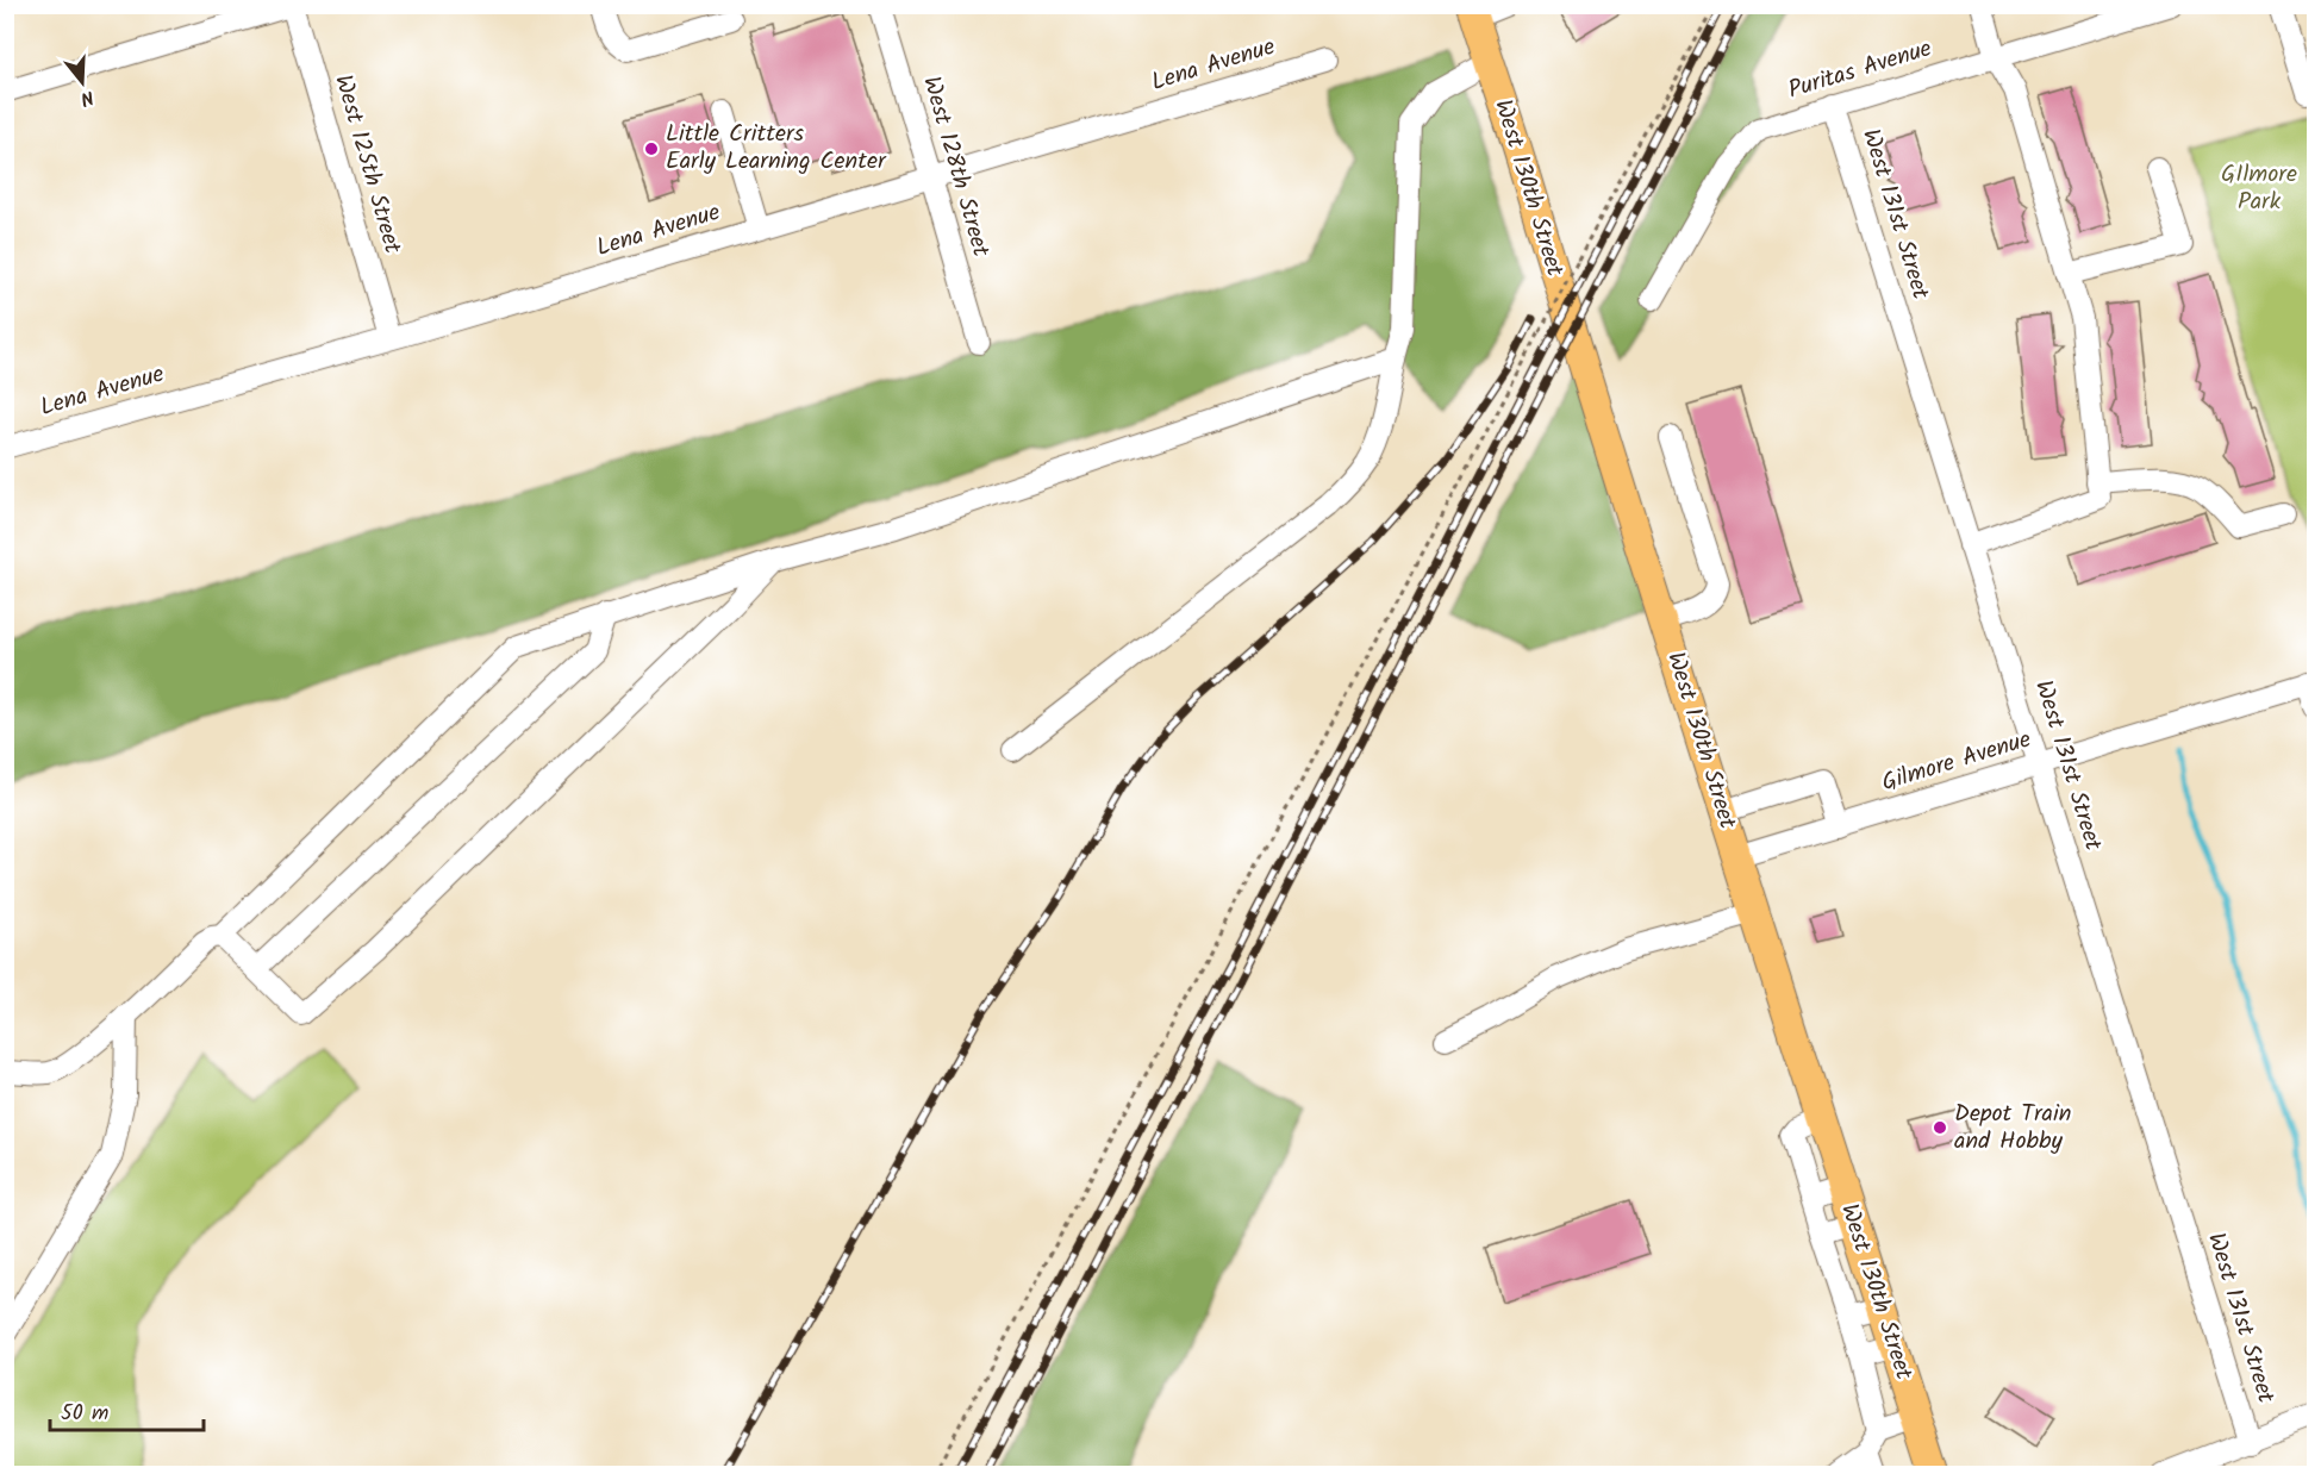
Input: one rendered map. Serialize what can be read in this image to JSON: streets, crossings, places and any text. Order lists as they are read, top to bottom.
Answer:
{
  "streets": {
    "main road": ["West 130th Street"],
    "street": [
      "Lena Avenue",
      "Puritas Avenue",
      "West 125th Street",
      "West 128th Street",
      "West 131st Street",
      "Gilmore Avenue"
    ]
  },
  "crossings": [
    ["Lena Avenue", "West 125th Street"],
    ["Lena Avenue", "West 128th Street"],
    ["Puritas Avenue", "West 131st Street"],
    ["West 130th Street", "Gilmore Avenue"],
    ["West 131st Street", "Gilmore Avenue"]
  ],
  "parks": ["GIlmore Park"],
  "places": ["Little Critters Early Learning Center", "Depot Train and Hobby"],
  "scale_bar": "50 m",
  "north": "bottom"
}
